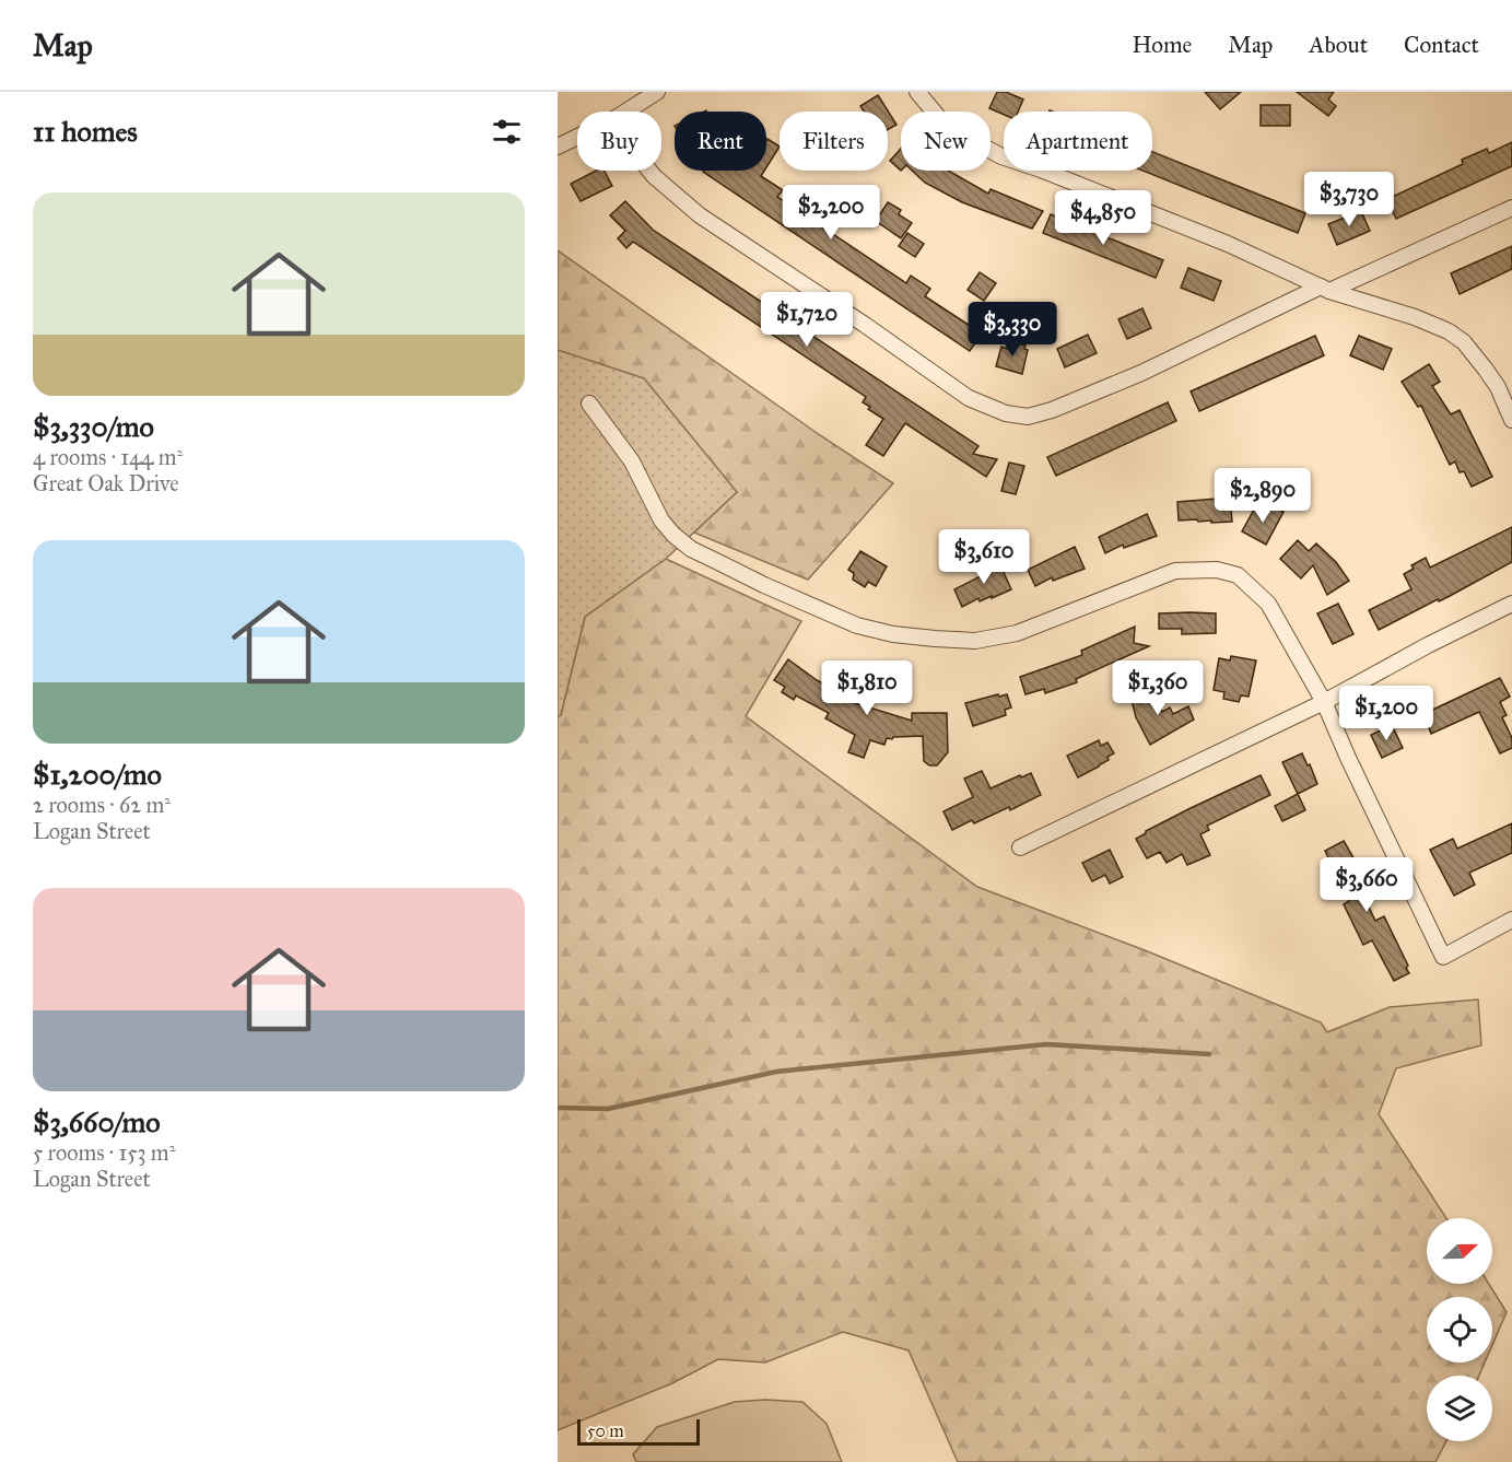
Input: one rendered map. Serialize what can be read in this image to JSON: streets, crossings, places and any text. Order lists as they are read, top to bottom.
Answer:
{
  "scale_bar": "50 m",
  "north": "right",
  "page": {
    "header": "Map",
    "nav": [
      "Home",
      "Map",
      "About",
      "Contact"
    ],
    "heading": "11 homes",
    "chip": [
      "Buy",
      "Rent",
      "Filters",
      "New",
      "Apartment"
    ],
    "list": [
      {
        "name": "$3,330/mo",
        "note": "4 rooms · 144 m² · Great Oak Drive"
      },
      {
        "name": "$1,200/mo",
        "note": "2 rooms · 62 m² · Logan Street"
      },
      {
        "name": "$3,660/mo",
        "note": "5 rooms · 153 m² · Logan Street"
      }
    ],
    "price": [
      "$3,730",
      "$2,200",
      "$4,850",
      "$1,720",
      "$3,330",
      "$2,890",
      "$3,610",
      "$1,810",
      "$1,360",
      "$1,200",
      "$3,660"
    ],
    "scale": "50 m"
  }
}
